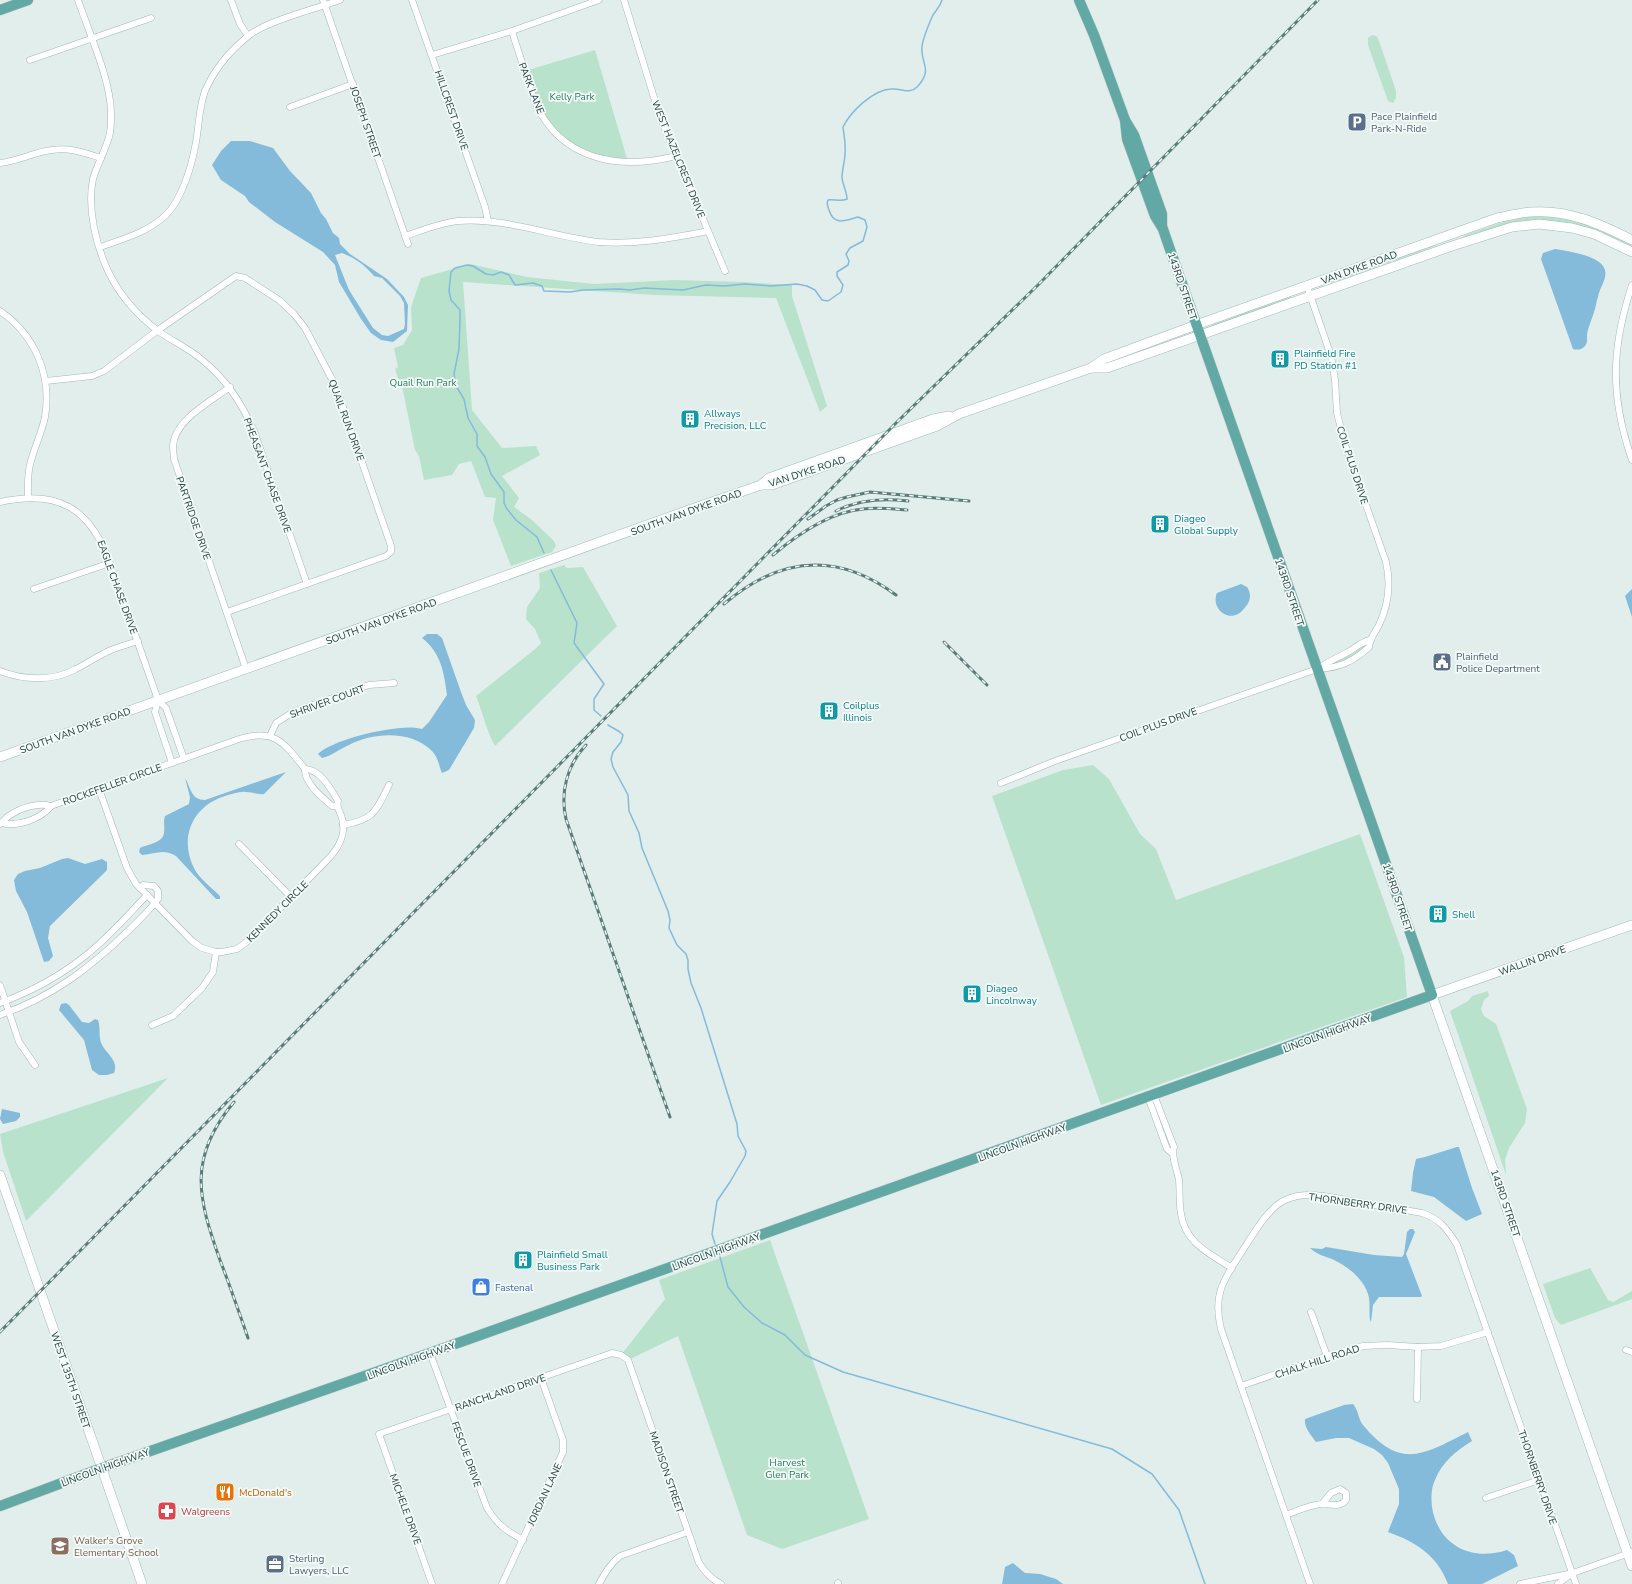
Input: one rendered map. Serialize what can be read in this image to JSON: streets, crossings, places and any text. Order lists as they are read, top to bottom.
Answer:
{
  "streets": {
    "main road": ["143RD STREET", "LINCOLN HIGHWAY"],
    "street": [
      "PARK LANE",
      "HILLCREST DRIVE",
      "JOSEPH STREET",
      "WEST HAZELCREST DRIVE",
      "VAN DYKE ROAD",
      "QUAIL RUN DRIVE",
      "COIL PLUS DRIVE",
      "PHEASANT CHASE DRIVE",
      "SOUTH VAN DYKE ROAD",
      "PARTRIDGE DRIVE",
      "EAGLE CHASE DRIVE",
      "SHRIVER COURT",
      "ROCKEFELLER CIRCLE",
      "KENNEDY CIRCLE",
      "WALLIN DRIVE",
      "THORNBERRY DRIVE",
      "CHALK HILL ROAD",
      "WEST 135TH STREET",
      "RANCHLAND DRIVE",
      "FESCUE DRIVE",
      "MADISON STREET",
      "JORDAN LANE",
      "MICHELE DRIVE"
    ]
  },
  "crossings": [
    ["PARK LANE", "WEST HAZELCREST DRIVE"],
    ["VAN DYKE ROAD", "143RD STREET"],
    ["VAN DYKE ROAD", "COIL PLUS DRIVE"],
    ["VAN DYKE ROAD", "SOUTH VAN DYKE ROAD"],
    ["143RD STREET", "COIL PLUS DRIVE"],
    ["143RD STREET", "WALLIN DRIVE"],
    ["143RD STREET", "LINCOLN HIGHWAY"],
    ["QUAIL RUN DRIVE", "PHEASANT CHASE DRIVE"],
    ["QUAIL RUN DRIVE", "PARTRIDGE DRIVE"],
    ["PHEASANT CHASE DRIVE", "PARTRIDGE DRIVE"],
    ["SOUTH VAN DYKE ROAD", "PARTRIDGE DRIVE"],
    ["SOUTH VAN DYKE ROAD", "EAGLE CHASE DRIVE"],
    ["EAGLE CHASE DRIVE", "ROCKEFELLER CIRCLE"],
    ["WALLIN DRIVE", "LINCOLN HIGHWAY"],
    ["LINCOLN HIGHWAY", "WEST 135TH STREET"],
    ["LINCOLN HIGHWAY", "FESCUE DRIVE"],
    ["THORNBERRY DRIVE", "CHALK HILL ROAD"],
    ["RANCHLAND DRIVE", "FESCUE DRIVE"],
    ["RANCHLAND DRIVE", "MADISON STREET"],
    ["RANCHLAND DRIVE", "JORDAN LANE"],
    ["RANCHLAND DRIVE", "MICHELE DRIVE"],
    ["FESCUE DRIVE", "JORDAN LANE"]
  ],
  "parks": ["Kelly Park", "Quail Run Park", "Harvest Glen Park"],
  "places": {
    "parking": ["Pace Plainfield Park-N-Ride"],
    "building": [
      "Plainfield Fire PD Station #1",
      "Allways Precision, LLC",
      "Diageo Global Supply",
      "Coilplus Illinois",
      "Shell",
      "Diageo Lincolnway",
      "Plainfield Small Business Park"
    ],
    "public building": ["Plainfield Police Department"],
    "shop": ["Fastenal"],
    "restaurant": ["McDonald's"],
    "pharmacy": ["Walgreens"],
    "school or university": ["Walker's Grove Elementary School"],
    "office": ["Sterling Lawyers, LLC"]
  }
}
